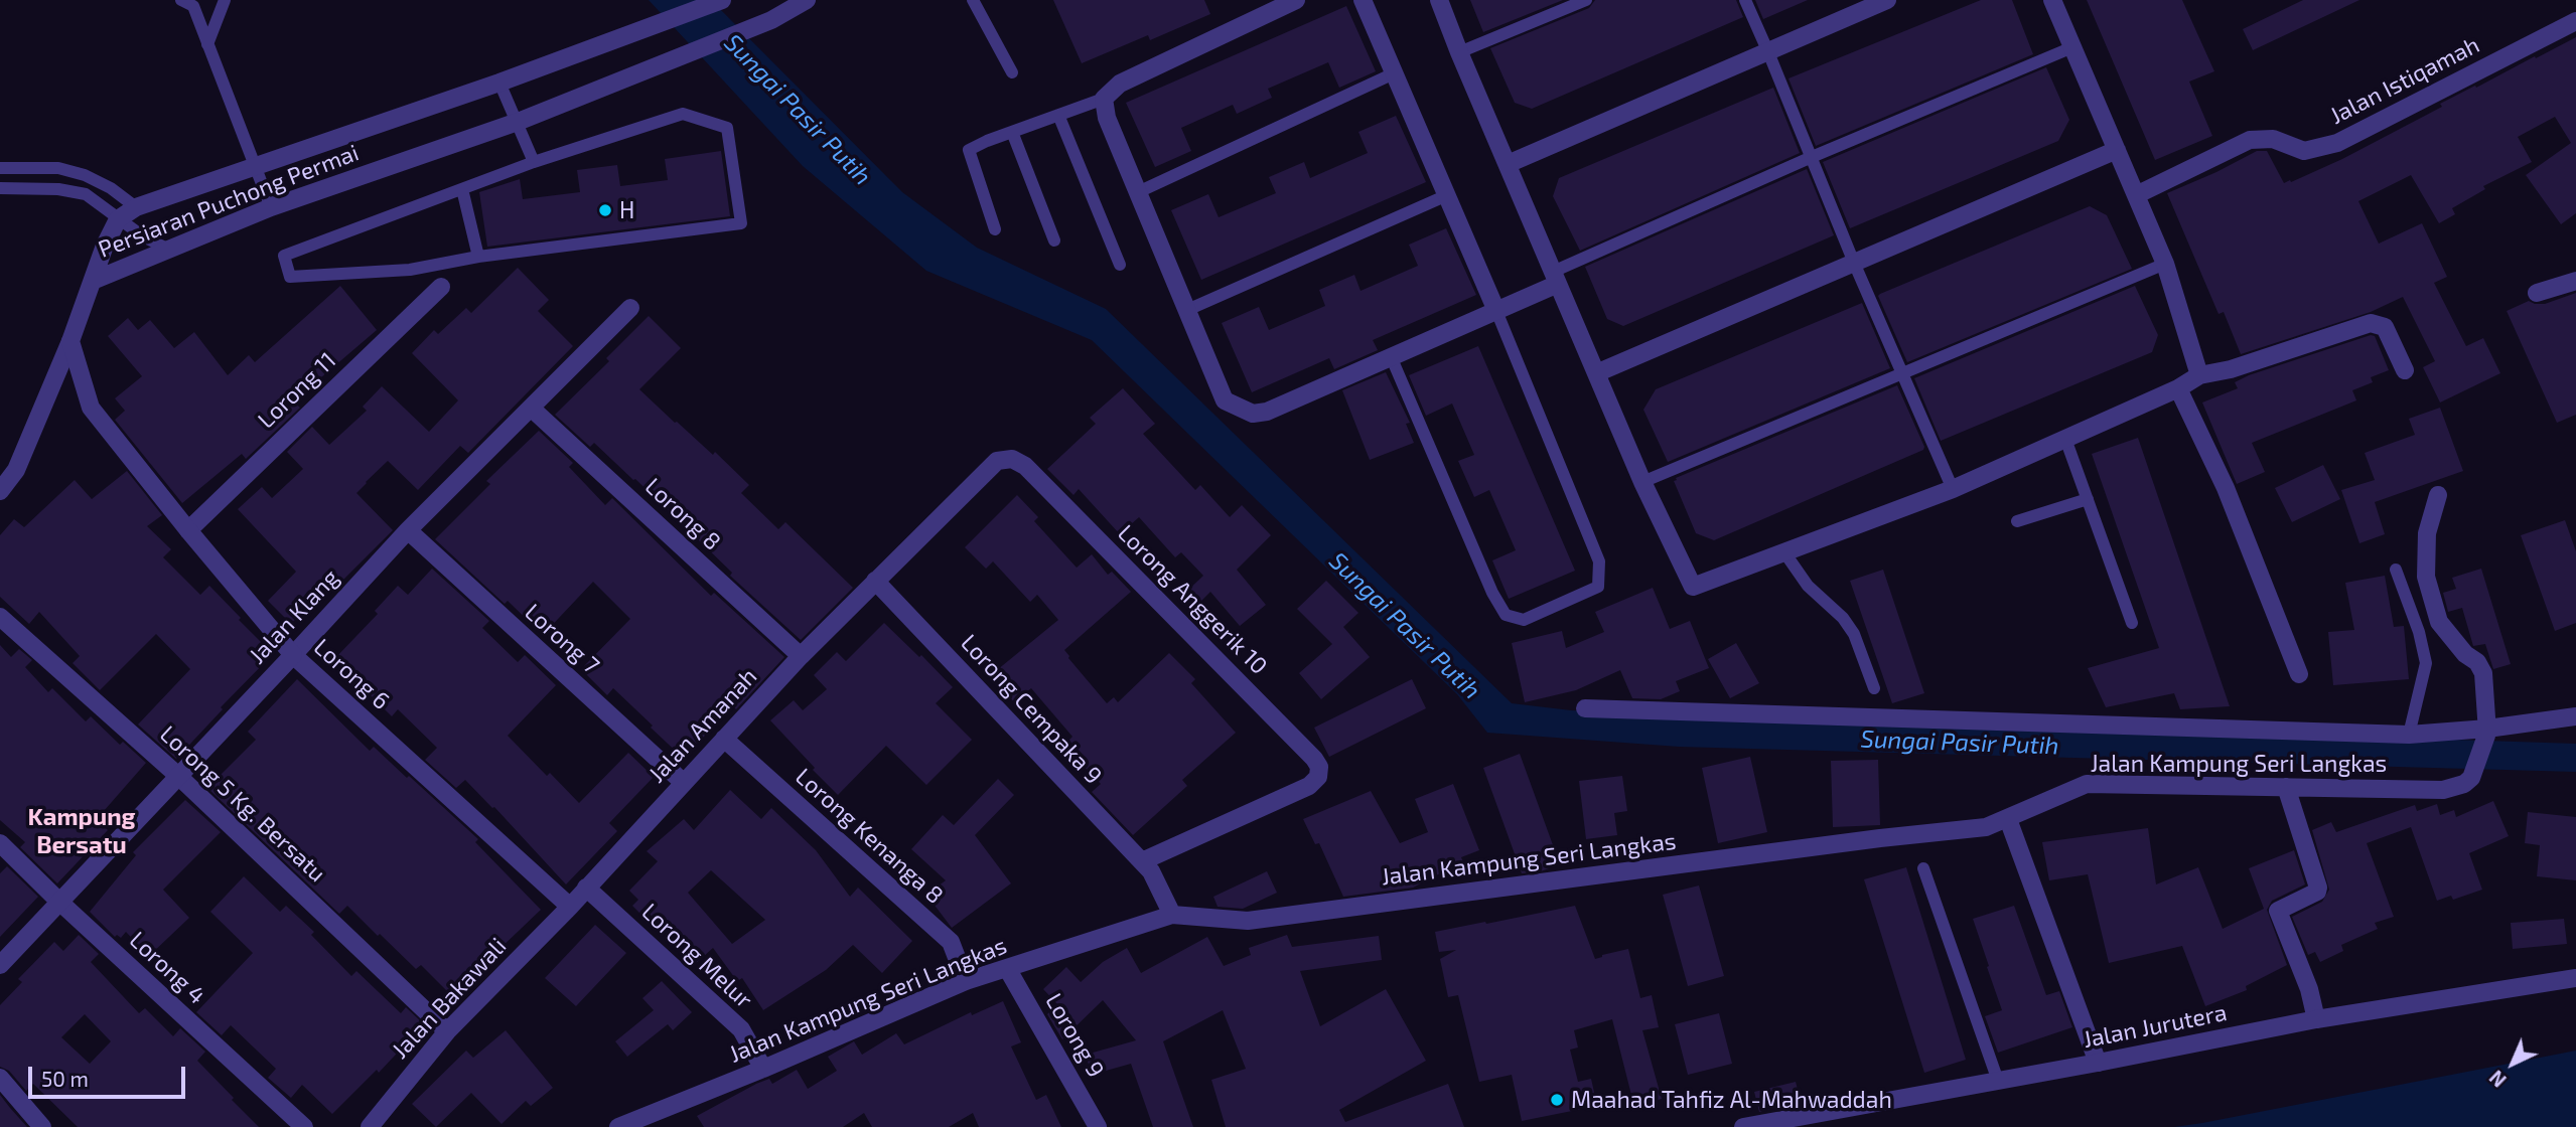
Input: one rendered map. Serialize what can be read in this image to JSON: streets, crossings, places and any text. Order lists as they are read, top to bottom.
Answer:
{
  "streets": {
    "street": [
      "Jalan Istiqamah",
      "Persiaran Puchong Permai",
      "Lorong 11",
      "Lorong 8",
      "Lorong Anggerik 10",
      "Jalan Klang",
      "Lorong 7",
      "Lorong 6",
      "Lorong Cempaka 9",
      "Jalan Amanah",
      "Jalan Kampung Seri Langkas",
      "Lorong 5 Kg. Bersatu",
      "Lorong Kenanga 8",
      "Lorong Melur",
      "Lorong 4",
      "Jalan Bakawali",
      "Jalan Jurutera",
      "Lorong 9"
    ]
  },
  "crossings": [
    ["Lorong 11", "Lorong 6"],
    ["Lorong 8", "Jalan Klang"],
    ["Lorong 8", "Jalan Amanah"],
    ["Lorong Anggerik 10", "Lorong Cempaka 9"],
    ["Lorong Anggerik 10", "Jalan Amanah"],
    ["Jalan Klang", "Lorong 7"],
    ["Jalan Klang", "Lorong 6"],
    ["Jalan Klang", "Lorong 5 Kg. Bersatu"],
    ["Jalan Klang", "Lorong 4"],
    ["Lorong 7", "Jalan Amanah"],
    ["Lorong 6", "Jalan Amanah"],
    ["Lorong 6", "Jalan Bakawali"],
    ["Lorong Cempaka 9", "Jalan Amanah"],
    ["Lorong Cempaka 9", "Jalan Kampung Seri Langkas"],
    ["Jalan Amanah", "Lorong Kenanga 8"],
    ["Jalan Amanah", "Lorong Melur"],
    ["Jalan Amanah", "Jalan Bakawali"],
    ["Jalan Kampung Seri Langkas", "Lorong Kenanga 8"],
    ["Jalan Kampung Seri Langkas", "Lorong Melur"],
    ["Jalan Kampung Seri Langkas", "Lorong 9"],
    ["Lorong 5 Kg. Bersatu", "Jalan Bakawali"]
  ],
  "districts": ["Kampung Bersatu"],
  "water": ["Sungai Pasir Putih"],
  "places": ["H", "Maahad Tahfiz Al-Mahwaddah"],
  "scale_bar": "50 m",
  "north": "bottom left"
}
